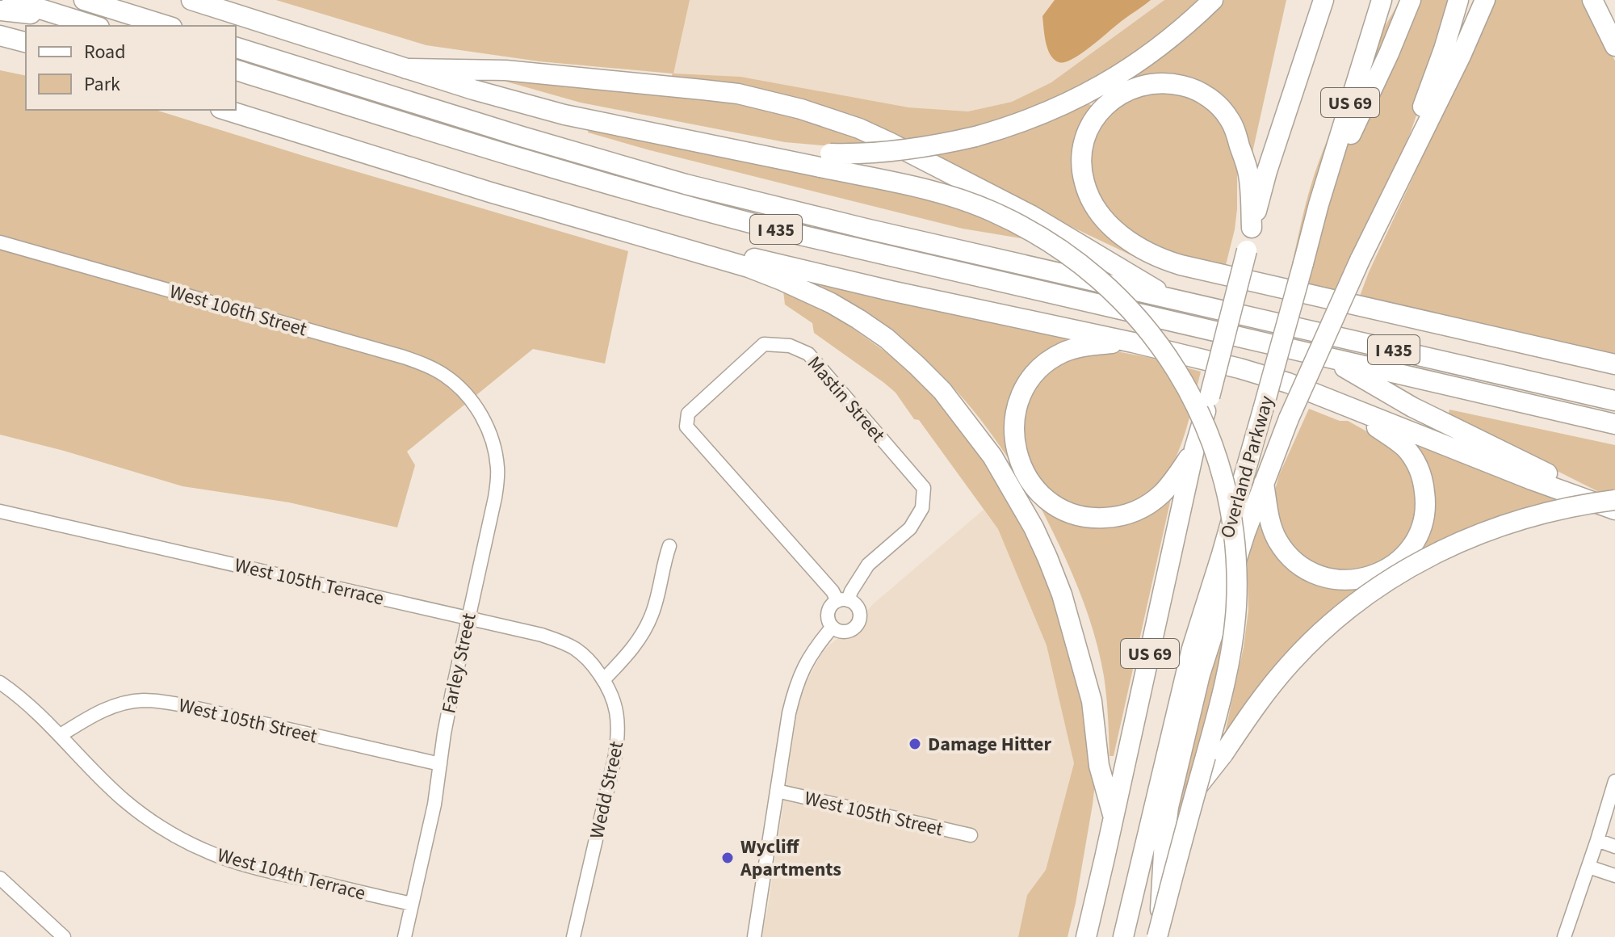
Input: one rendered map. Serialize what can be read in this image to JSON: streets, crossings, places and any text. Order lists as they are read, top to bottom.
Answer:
{
  "streets": {
    "highway": ["US 69", "I 435", "Overland Parkway"],
    "street": [
      "West 106th Street",
      "Mastin Street",
      "West 105th Terrace",
      "Farley Street",
      "West 105th Street",
      "Wedd Street",
      "West 104th Terrace"
    ]
  },
  "crossings": [
    ["West 106th Street", "Farley Street"],
    ["West 105th Terrace", "Farley Street"],
    ["West 105th Terrace", "Wedd Street"],
    ["Farley Street", "West 105th Street"],
    ["Farley Street", "West 104th Terrace"],
    ["West 105th Street", "West 104th Terrace"]
  ],
  "places": ["Damage Hitter", "Wycliff Apartments"],
  "legend": ["Road", "Park"]
}
